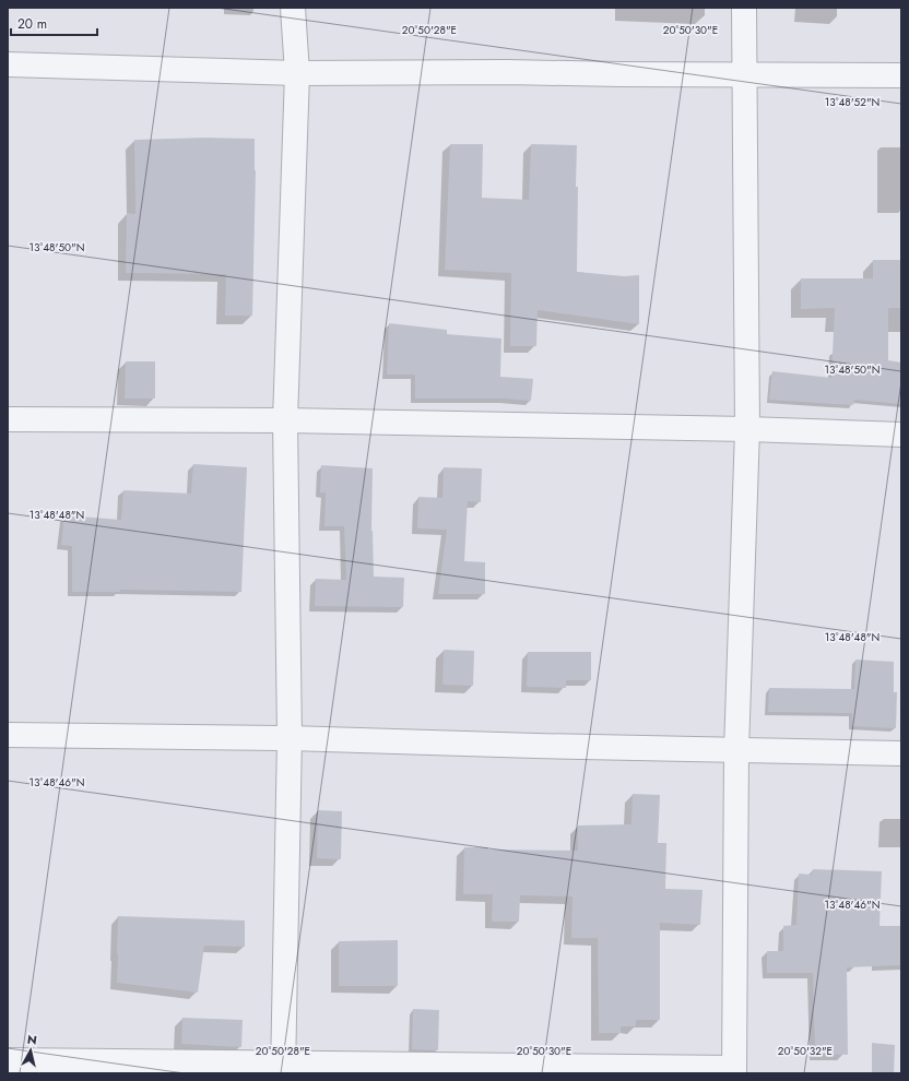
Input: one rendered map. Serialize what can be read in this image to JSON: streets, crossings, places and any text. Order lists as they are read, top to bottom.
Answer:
{
  "scale_bar": "20 m",
  "north": "top",
  "coordinates": [
    "20°50'28\"E",
    "20°50'30\"E",
    "13°48'52\"N",
    "13°48'50\"N",
    "13°48'48\"N",
    "13°48'46\"N",
    "20°50'32\"E"
  ]
}
